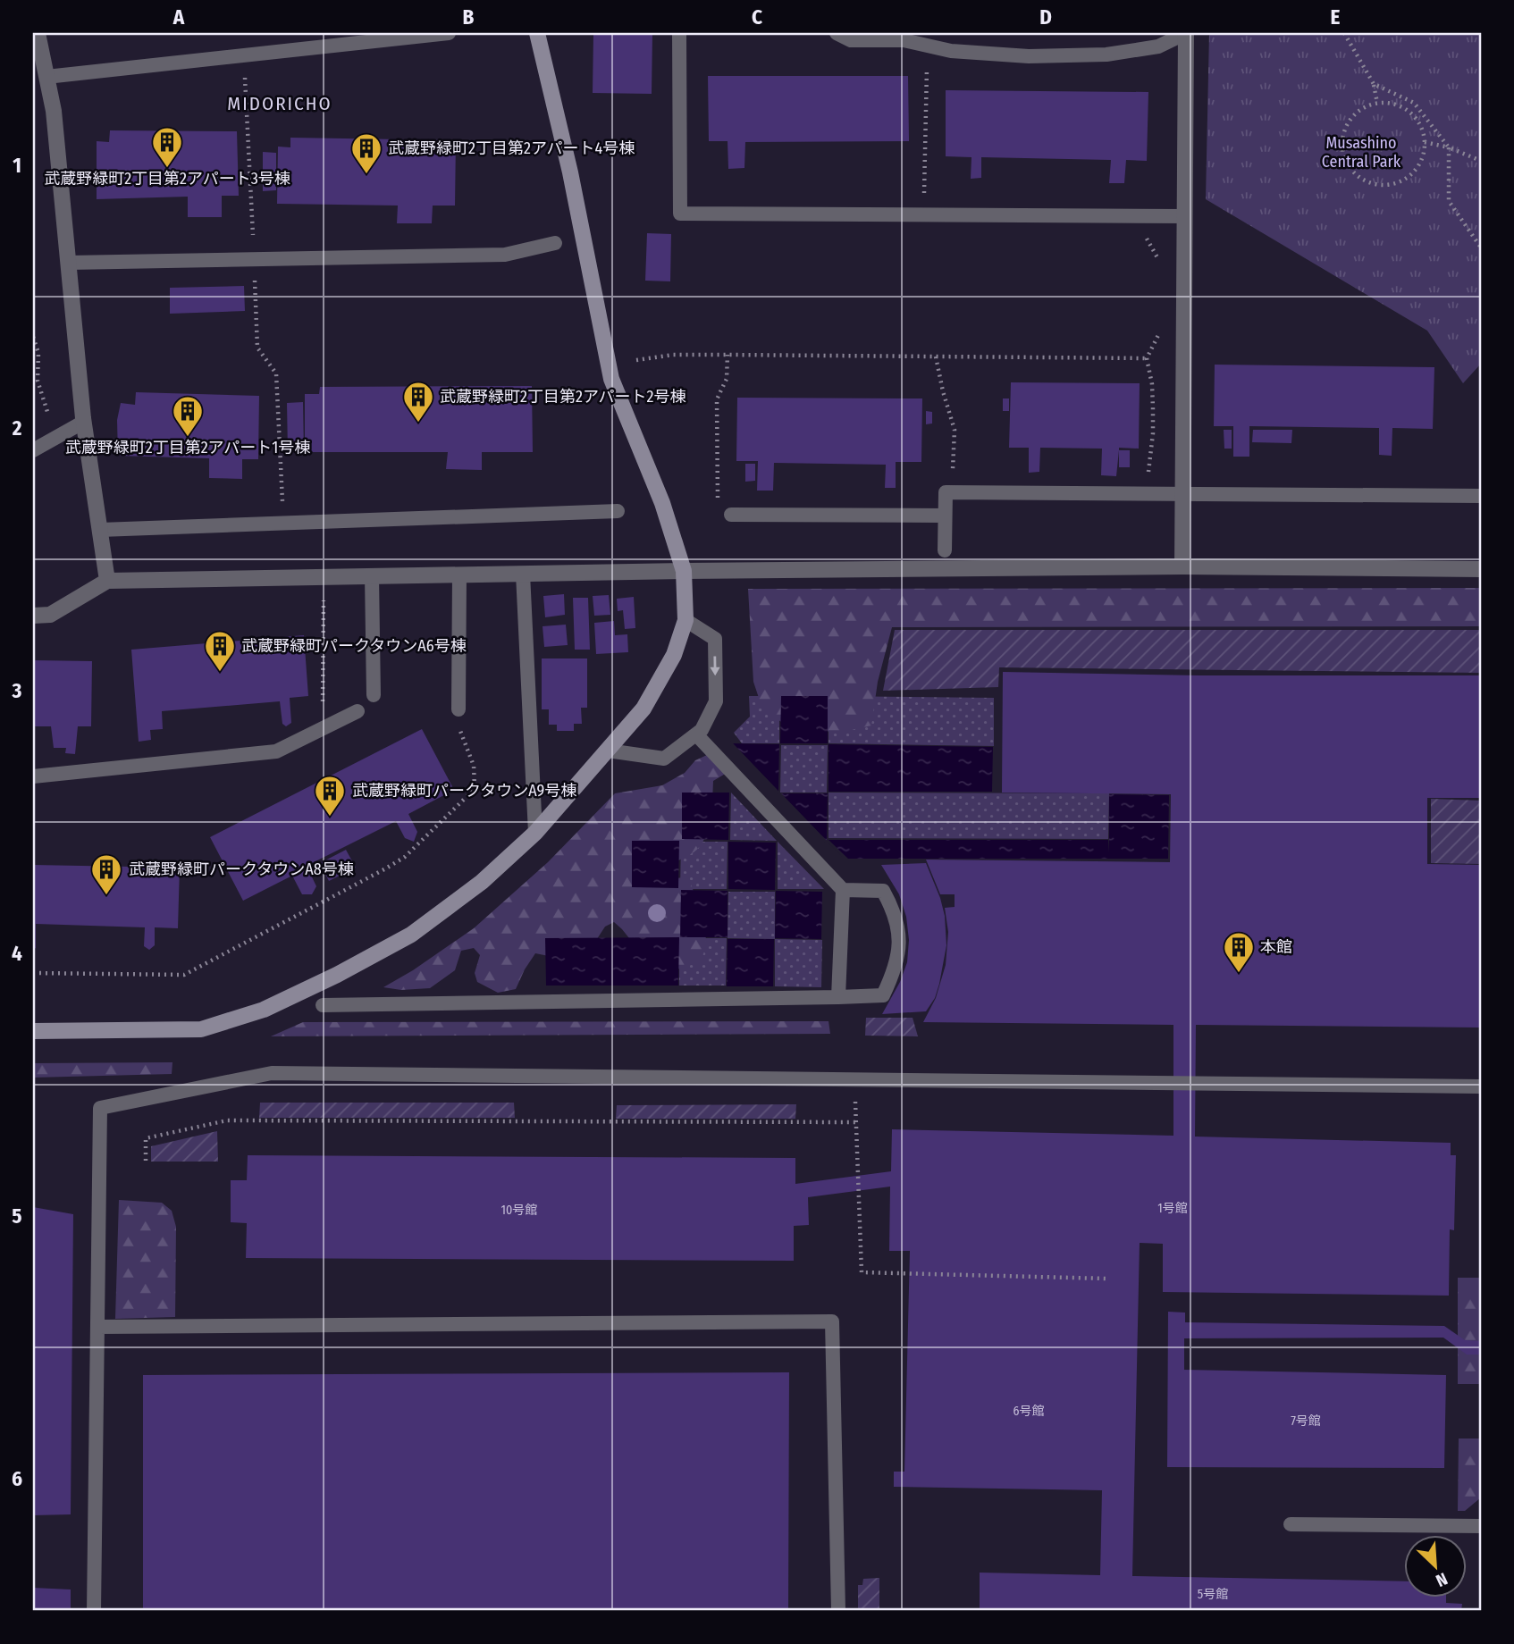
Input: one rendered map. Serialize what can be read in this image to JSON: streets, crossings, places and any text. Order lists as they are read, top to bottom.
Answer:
{
  "districts": ["MIDORICHO"],
  "parks": ["Musashino Central Park"],
  "places": {
    "building": [
      "武蔵野緑町2丁目第2アパート3号棟",
      "武蔵野緑町2丁目第2アパート4号棟",
      "武蔵野緑町2丁目第2アパート2号棟",
      "武蔵野緑町2丁目第2アパート1号棟",
      "武蔵野緑町パークタウンA6号棟",
      "武蔵野緑町パークタウンA9号棟",
      "武蔵野緑町パークタウンA8号棟",
      "本館"
    ]
  },
  "house_numbers": [
    "1号館",
    "10号館",
    "6号館",
    "7号館",
    "5号館"
  ],
  "north": "bottom right",
  "grid": {
    "columns": [
      "A",
      "B",
      "C",
      "D",
      "E"
    ],
    "rows": [
      "1",
      "2",
      "3",
      "4",
      "5",
      "6"
    ]
  }
}
